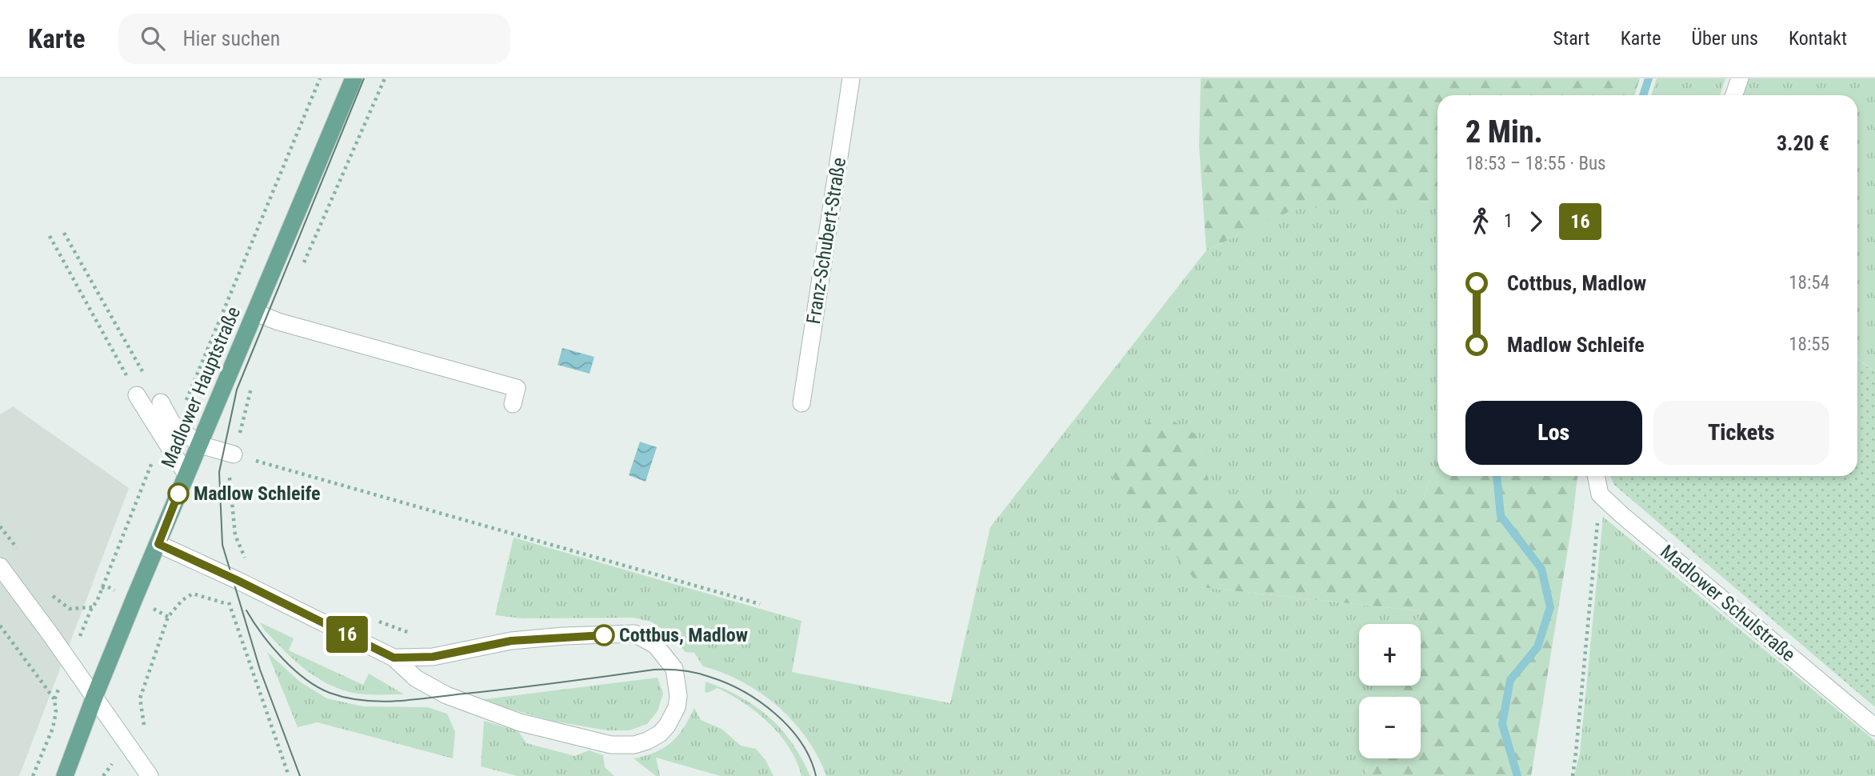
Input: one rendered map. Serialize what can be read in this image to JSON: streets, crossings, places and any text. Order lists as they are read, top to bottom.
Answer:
{
  "streets": {
    "main road": ["Madlower Hauptstraße"],
    "street": ["Franz-Schubert-Straße", "Madlower Schulstraße"]
  },
  "places": ["Madlow Schleife", "Cottbus, Madlow"],
  "lines": ["bus line 16"],
  "page": {
    "header": "Karte",
    "search": "Hier suchen",
    "nav": [
      "Start",
      "Karte",
      "Über uns",
      "Kontakt"
    ],
    "on_map": "16",
    "heading": ["2 Min.", "18:53 – 18:55 · Bus", "3.20 €"],
    "legs": ["1", "16"],
    "list": [
      {
        "name": "Cottbus, Madlow",
        "value": "18:54"
      },
      {
        "name": "Madlow Schleife",
        "value": "18:55"
      }
    ],
    "buttons": ["Los", "Tickets"],
    "map_buttons": ["+", "−"]
  }
}
